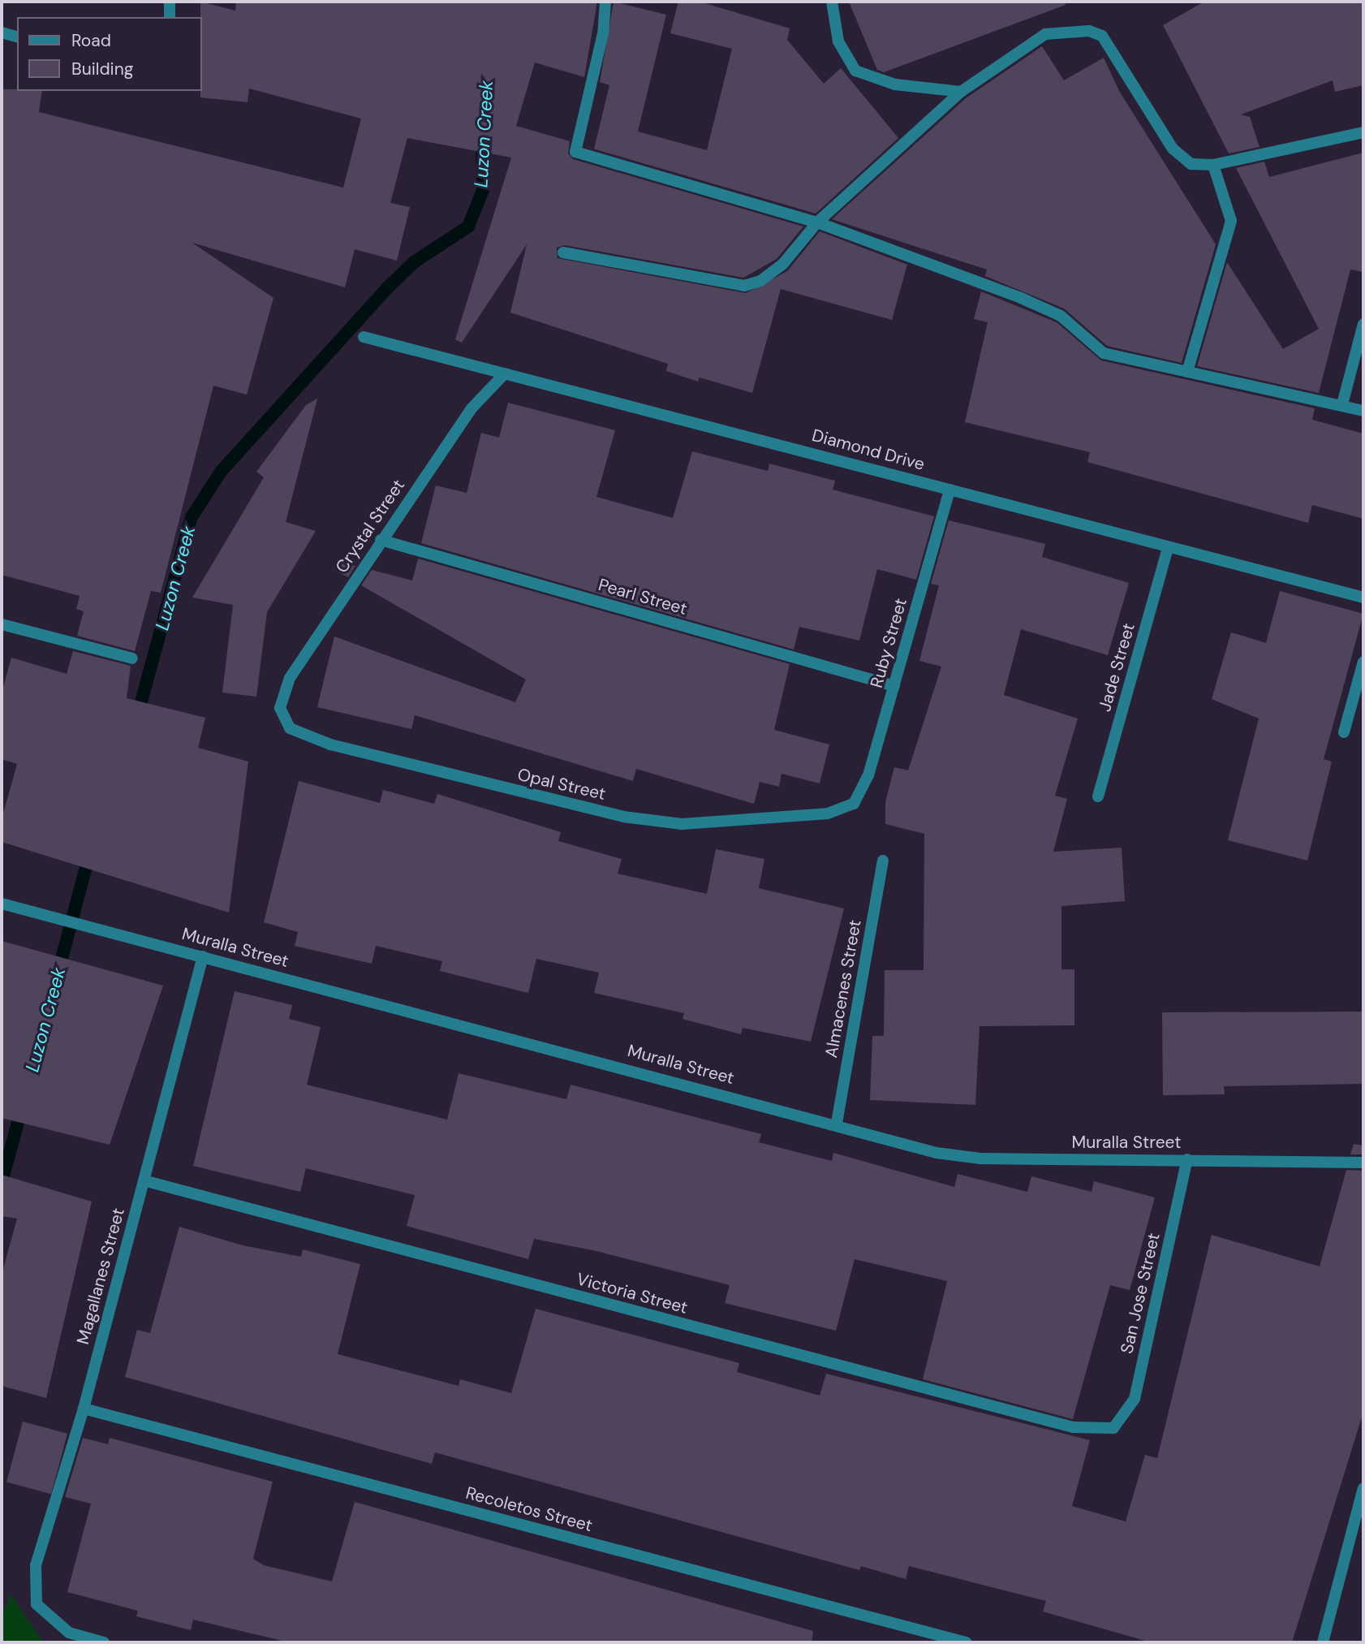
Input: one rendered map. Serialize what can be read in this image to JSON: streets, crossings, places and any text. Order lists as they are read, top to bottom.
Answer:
{
  "streets": {
    "street": [
      "Diamond Drive",
      "Crystal Street",
      "Pearl Street",
      "Ruby Street",
      "Jade Street",
      "Opal Street",
      "Muralla Street",
      "Almacenes Street",
      "Magallanes Street",
      "Victoria Street",
      "San Jose Street",
      "Recoletos Street"
    ]
  },
  "crossings": [
    ["Diamond Drive", "Crystal Street"],
    ["Diamond Drive", "Ruby Street"],
    ["Diamond Drive", "Jade Street"],
    ["Crystal Street", "Pearl Street"],
    ["Crystal Street", "Opal Street"],
    ["Pearl Street", "Ruby Street"],
    ["Ruby Street", "Opal Street"],
    ["Muralla Street", "Almacenes Street"],
    ["Muralla Street", "Magallanes Street"],
    ["Muralla Street", "San Jose Street"],
    ["Magallanes Street", "Victoria Street"],
    ["Magallanes Street", "Recoletos Street"],
    ["Victoria Street", "San Jose Street"]
  ],
  "water": ["Luzon Creek"],
  "legend": ["Road", "Building"]
}
